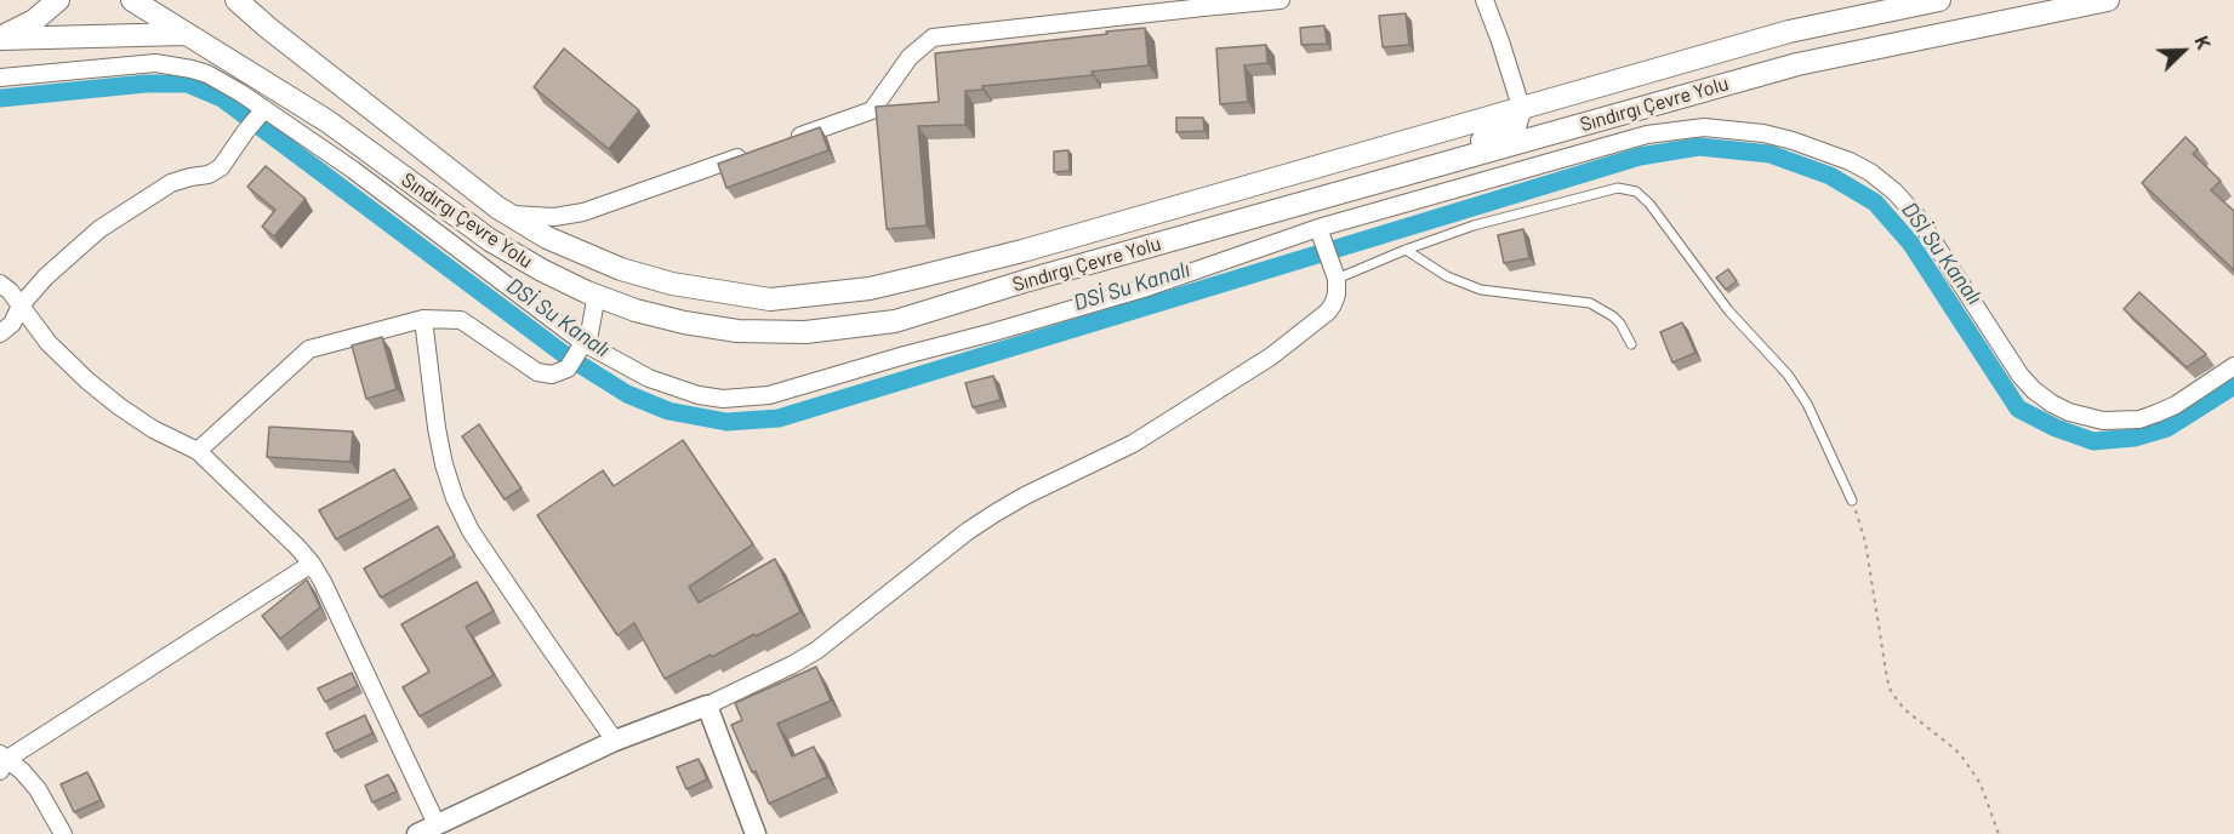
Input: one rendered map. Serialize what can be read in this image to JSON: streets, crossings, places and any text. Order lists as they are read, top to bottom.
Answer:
{
  "streets": {
    "main road": ["Sındırgı Çevre Yolu"]
  },
  "water": ["DSİ Su Kanalı"],
  "north": "top right"
}
